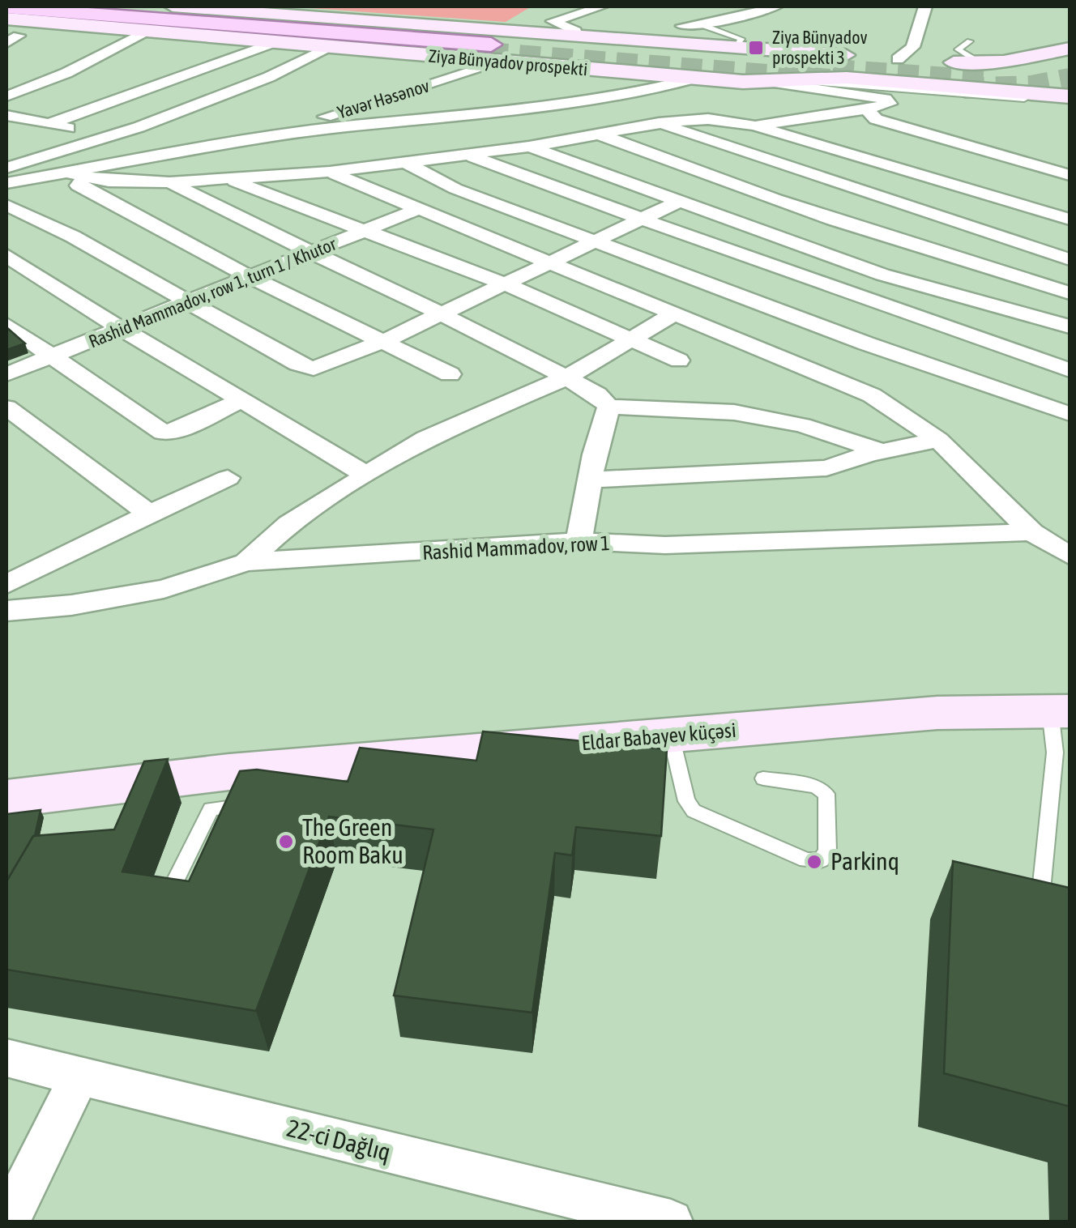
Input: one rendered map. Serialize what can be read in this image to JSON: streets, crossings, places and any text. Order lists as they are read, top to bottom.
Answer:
{
  "streets": {
    "main road": ["Ziya Bünyadov prospekti", "Eldar Babayev küçəsi"],
    "street": [
      "Yavər Həsənov",
      "Rashid Mammadov, row 1, turn 1 / Khutor",
      "Rashid Mammadov, row 1",
      "22-ci Dağlıq"
    ]
  },
  "crossings": [
    ["Ziya Bünyadov prospekti", "Yavər Həsənov"]
  ],
  "places": {
    "transit": ["Ziya Bünyadov prospekti 3"],
    "other": ["The Green Room Baku", "Parkinq"]
  }
}
